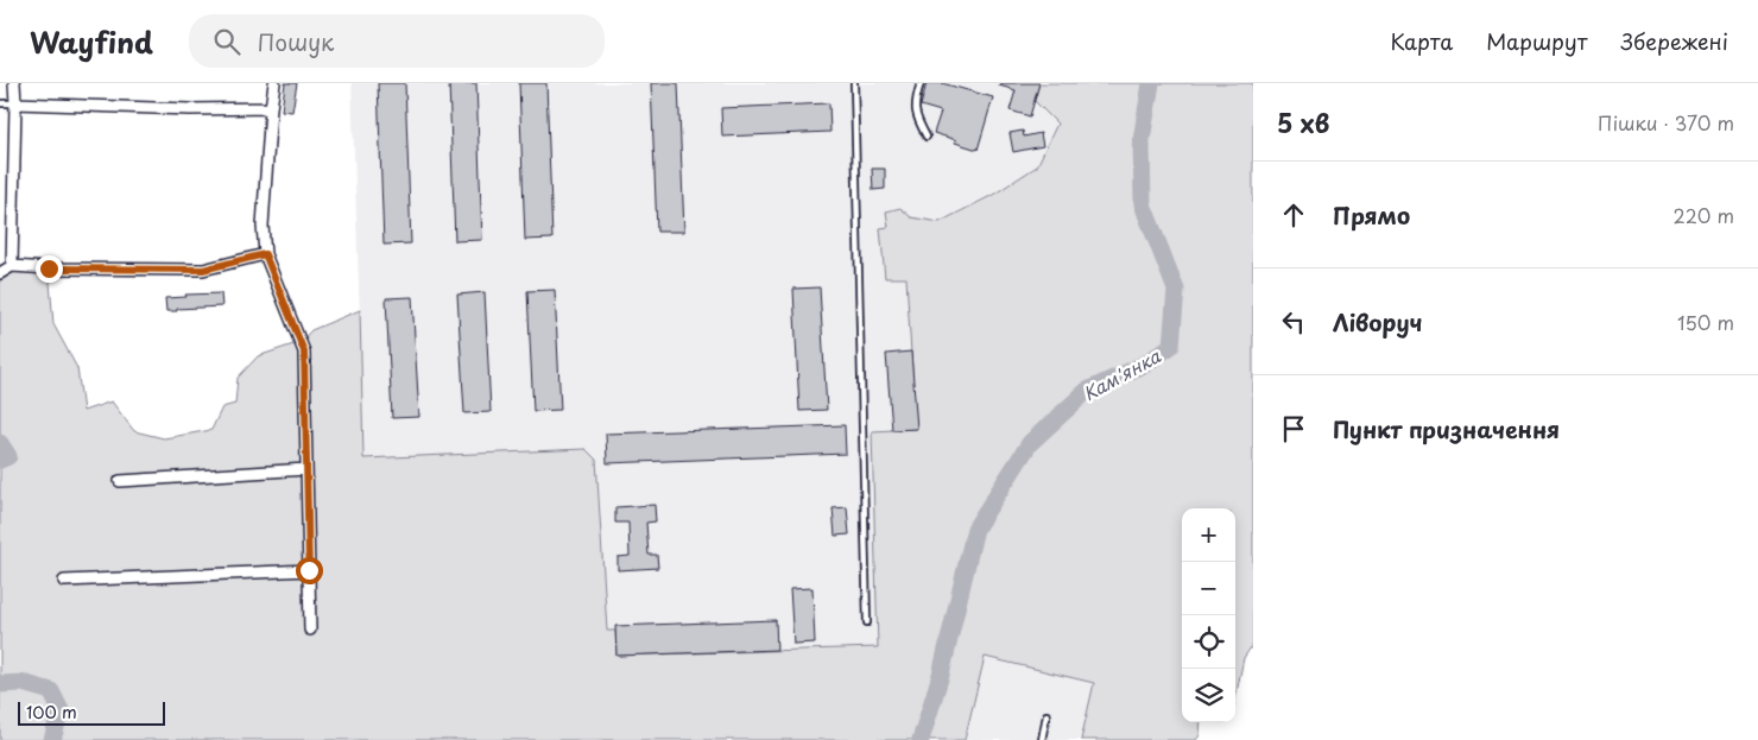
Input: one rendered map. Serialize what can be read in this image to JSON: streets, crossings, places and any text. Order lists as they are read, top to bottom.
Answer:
{
  "water": ["Кам'янка"],
  "scale_bar": "100 m",
  "page": {
    "header": "Wayfind",
    "search": "Пошук",
    "nav": ["Карта", "Маршрут", "Збережені"],
    "heading": ["5 хв", "Пішки · 370 m"],
    "list": [
      ["Прямо", "220 m"],
      ["Ліворуч", "150 m"],
      "Пункт призначення"
    ],
    "map_buttons": ["+", "−"],
    "scale": "100 m"
  }
}
